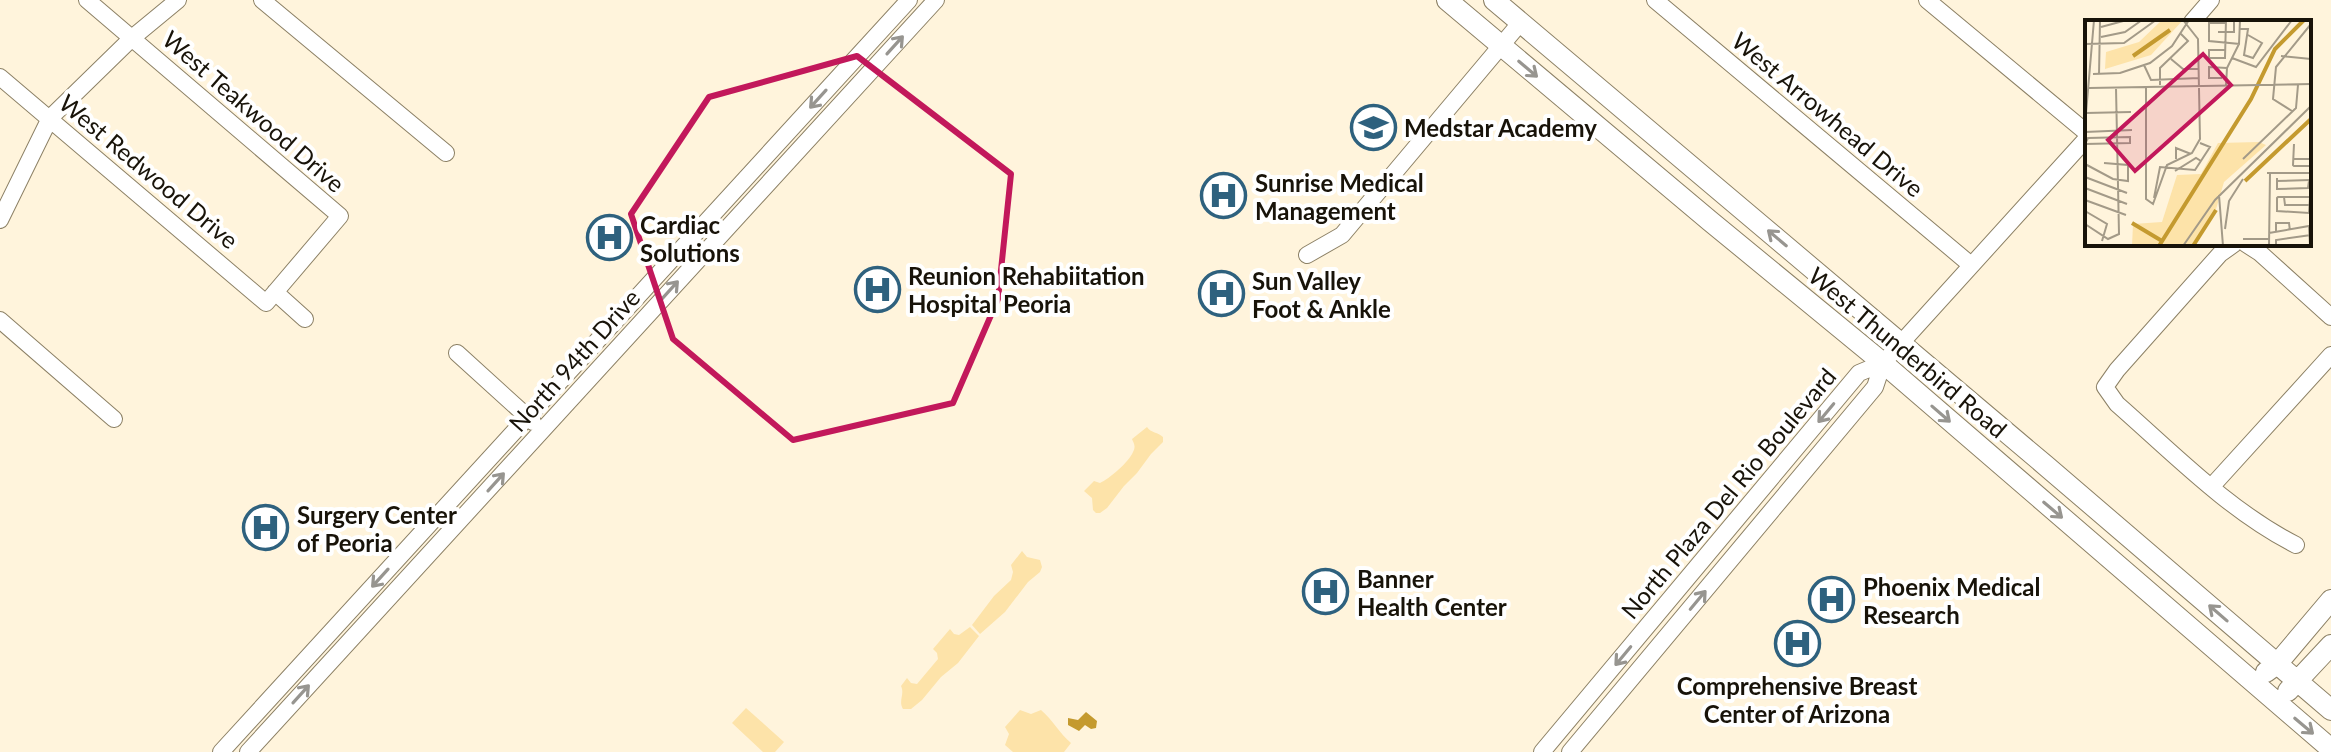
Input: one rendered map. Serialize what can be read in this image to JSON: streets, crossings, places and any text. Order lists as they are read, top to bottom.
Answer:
{
  "streets": {
    "main road": ["West Thunderbird Road"],
    "street": [
      "West Teakwood Drive",
      "West Arrowhead Drive",
      "West Redwood Drive",
      "North 94th Drive",
      "North Plaza Del Rio Boulevard"
    ]
  },
  "crossings": [
    ["West Teakwood Drive", "West Redwood Drive"],
    ["West Thunderbird Road", "North Plaza Del Rio Boulevard"]
  ],
  "places": {
    "school or university": ["Medstar Academy"],
    "hospital": [
      "Sunrise Medical Management",
      "Cardiac Solutions",
      "Reunion Rehabiitation Hospital Peoria",
      "Sun Valley Foot & Ankle",
      "Surgery Center of Peoria",
      "Banner Health Center",
      "Phoenix Medical Research",
      "Comprehensive Breast Center of Arizona"
    ]
  }
}
